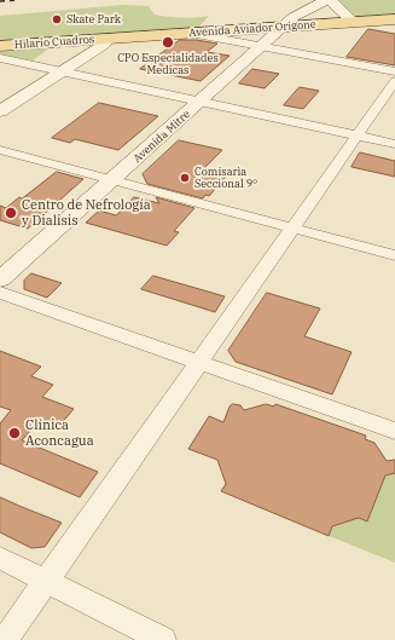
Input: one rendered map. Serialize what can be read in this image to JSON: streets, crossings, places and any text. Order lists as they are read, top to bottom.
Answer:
{
  "streets": {
    "main road": ["Avenida Aviador Origone", "Hilario Cuadros", "Avenida Mitre"]
  },
  "crossings": [
    ["Avenida Aviador Origone", "Hilario Cuadros"],
    ["Avenida Aviador Origone", "Avenida Mitre"]
  ],
  "places": [
    "Skate Park",
    "CPO Especialidades Medicas",
    "Comisarìa Seccional 9°",
    "Centro de Nefrología y Dialisis",
    "Clínica Aconcagua"
  ]
}
